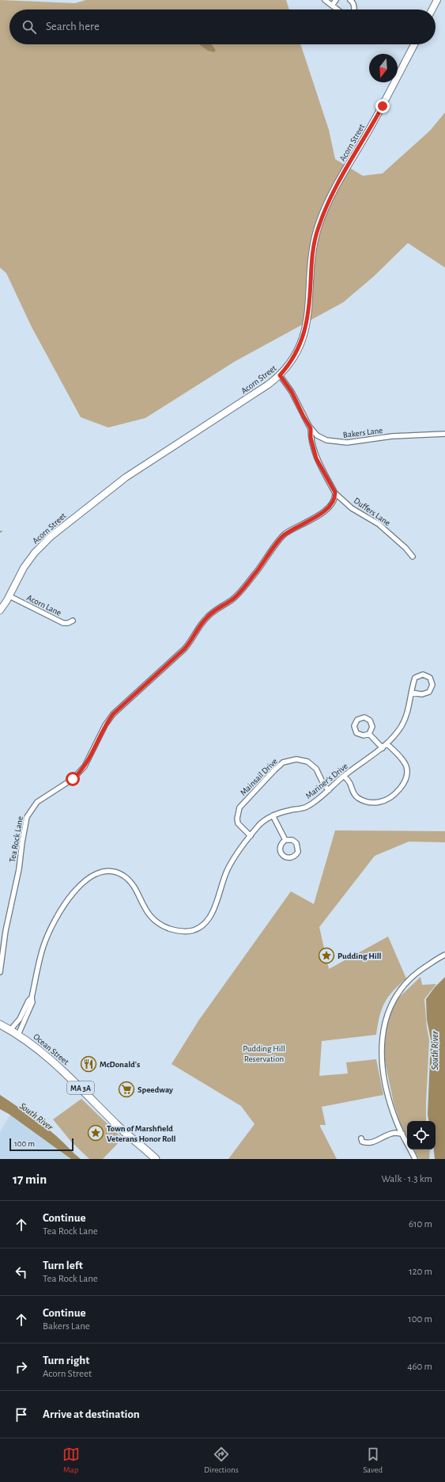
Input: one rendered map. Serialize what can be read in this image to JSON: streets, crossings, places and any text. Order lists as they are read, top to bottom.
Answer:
{
  "streets": {
    "main road": ["Acorn Street", "Ocean Street", "MA 3A"],
    "street": [
      "Bakers Lane",
      "Duffers Lane",
      "Acorn Lane",
      "Mainsail Drive",
      "Mariner's Drive",
      "Tea Rock Lane"
    ]
  },
  "crossings": [
    ["Acorn Street", "Bakers Lane"],
    ["Acorn Street", "Acorn Lane"],
    ["Duffers Lane", "Tea Rock Lane"],
    ["Mainsail Drive", "Mariner's Drive"]
  ],
  "water": ["South River"],
  "parks": ["Pudding Hill Reservation"],
  "places": {
    "place": ["Pudding Hill", "Town of Marshfield Veterans Honor Roll"],
    "restaurant": ["McDonald's"],
    "supermarket": ["Speedway"]
  },
  "scale_bar": "100 m",
  "north": "bottom",
  "page": {
    "search": "Search here",
    "scale": "100 m",
    "heading": ["17 min", "Walk · 1.3 km"],
    "list": [
      ["Continue", "Tea Rock Lane", "610 m"],
      ["Turn left", "Tea Rock Lane", "120 m"],
      ["Continue", "Bakers Lane", "100 m"],
      ["Turn right", "Acorn Street", "460 m"],
      "Arrive at destination"
    ],
    "nav": ["Map", "Directions", "Saved"]
  }
}
